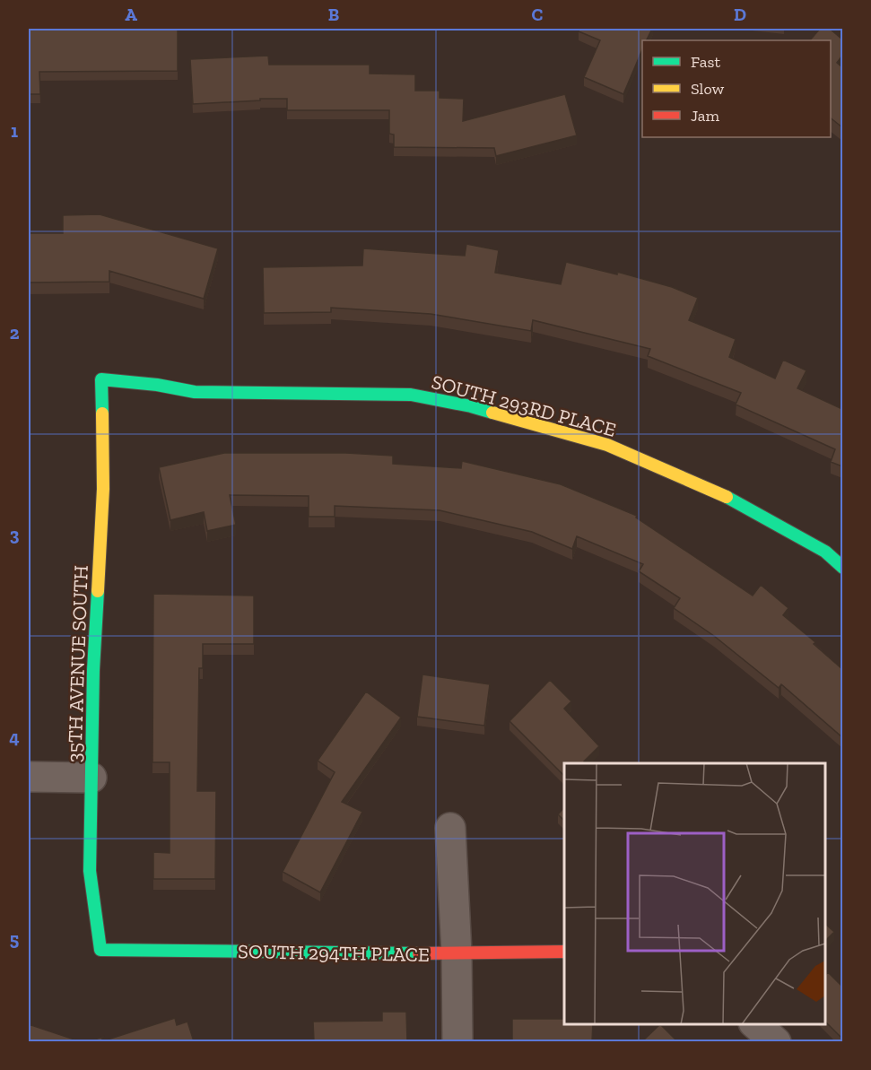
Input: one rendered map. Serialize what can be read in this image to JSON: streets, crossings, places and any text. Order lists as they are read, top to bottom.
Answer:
{
  "streets": {
    "street": ["SOUTH 293RD PLACE", "35TH AVENUE SOUTH", "SOUTH 294TH PLACE"]
  },
  "crossings": [
    ["SOUTH 293RD PLACE", "35TH AVENUE SOUTH"],
    ["35TH AVENUE SOUTH", "SOUTH 294TH PLACE"]
  ],
  "legend": ["Fast", "Slow", "Jam"],
  "grid": {
    "columns": [
      "A",
      "B",
      "C",
      "D"
    ],
    "rows": [
      "1",
      "2",
      "3",
      "4",
      "5"
    ]
  }
}
